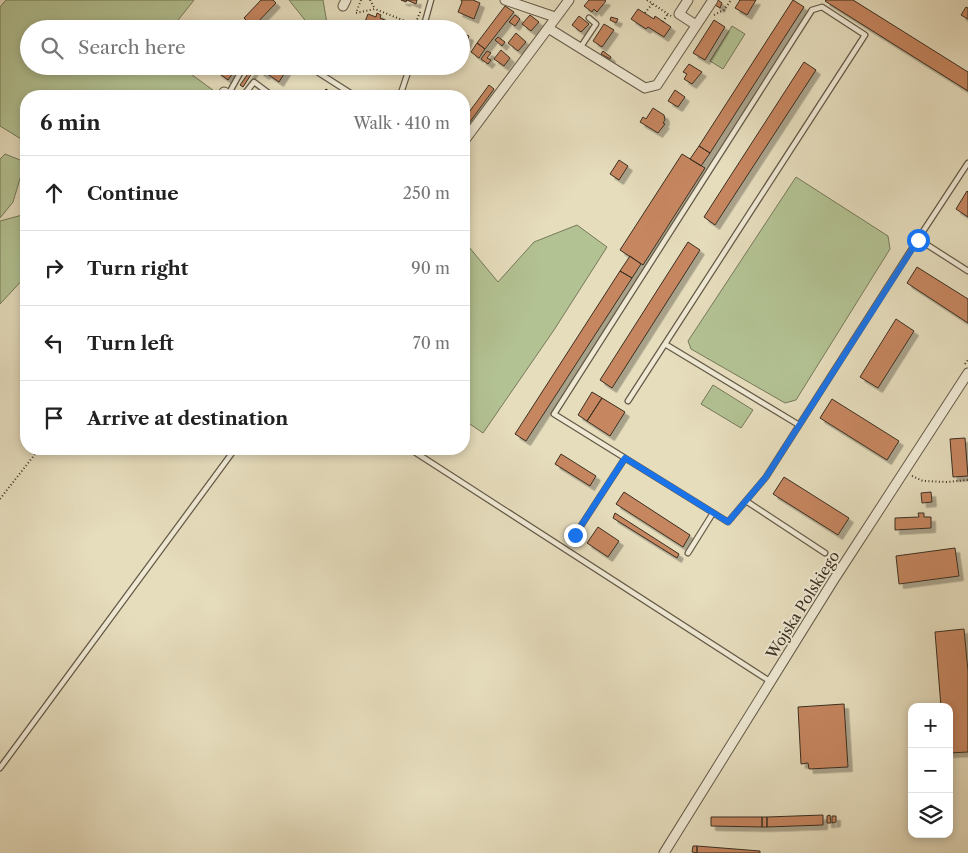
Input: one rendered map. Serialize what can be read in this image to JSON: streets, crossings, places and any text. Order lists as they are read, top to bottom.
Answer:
{
  "streets": {
    "street": ["Wojska Polskiego"]
  },
  "page": {
    "search": "Search here",
    "heading": ["6 min", "Walk · 410 m"],
    "list": [
      ["Continue", "250 m"],
      ["Turn right", "90 m"],
      ["Turn left", "70 m"],
      "Arrive at destination"
    ],
    "map_buttons": ["+", "−"]
  }
}
